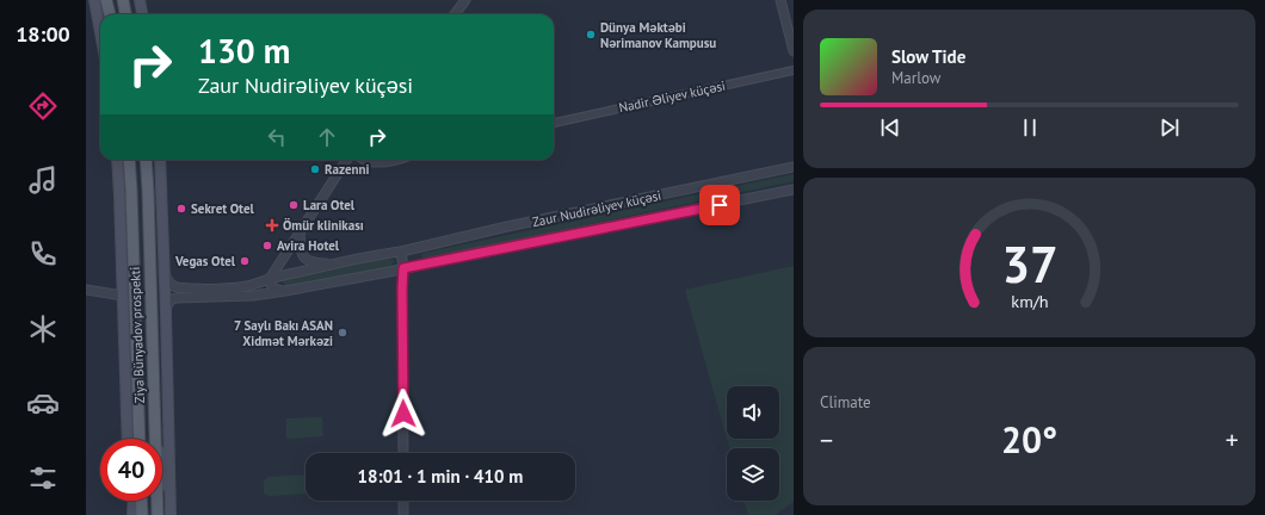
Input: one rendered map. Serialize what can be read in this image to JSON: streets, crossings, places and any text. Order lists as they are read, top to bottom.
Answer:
{
  "streets": {
    "main road": ["Ziya Bünyadov prospekti"],
    "street": ["Nadir Əliyev küçəsi", "Zaur Nudirəliyev küçəsi"]
  },
  "places": {
    "other": [
      "Dünya Məktəbi Nərimanov Kampusu",
      "Razenni",
      "Lara Otel",
      "Sekret Otel",
      "Avira Hotel",
      "Vegas Otel",
      "7 Saylı Bakı ASAN Xidmət Mərkəzi"
    ],
    "health": ["Ömür klinikası"]
  },
  "page": {
    "tabs": "18:00",
    "turn": ["130 m", "Zaur Nudirəliyev küçəsi"],
    "song": ["Slow Tide", "Marlow"],
    "tile": "Climate",
    "heat": ["−", "20°", "+"],
    "limit": "40",
    "trip": "18:01 · 1 min · 410 m",
    "gauge": ["37", "km/h"]
  }
}
